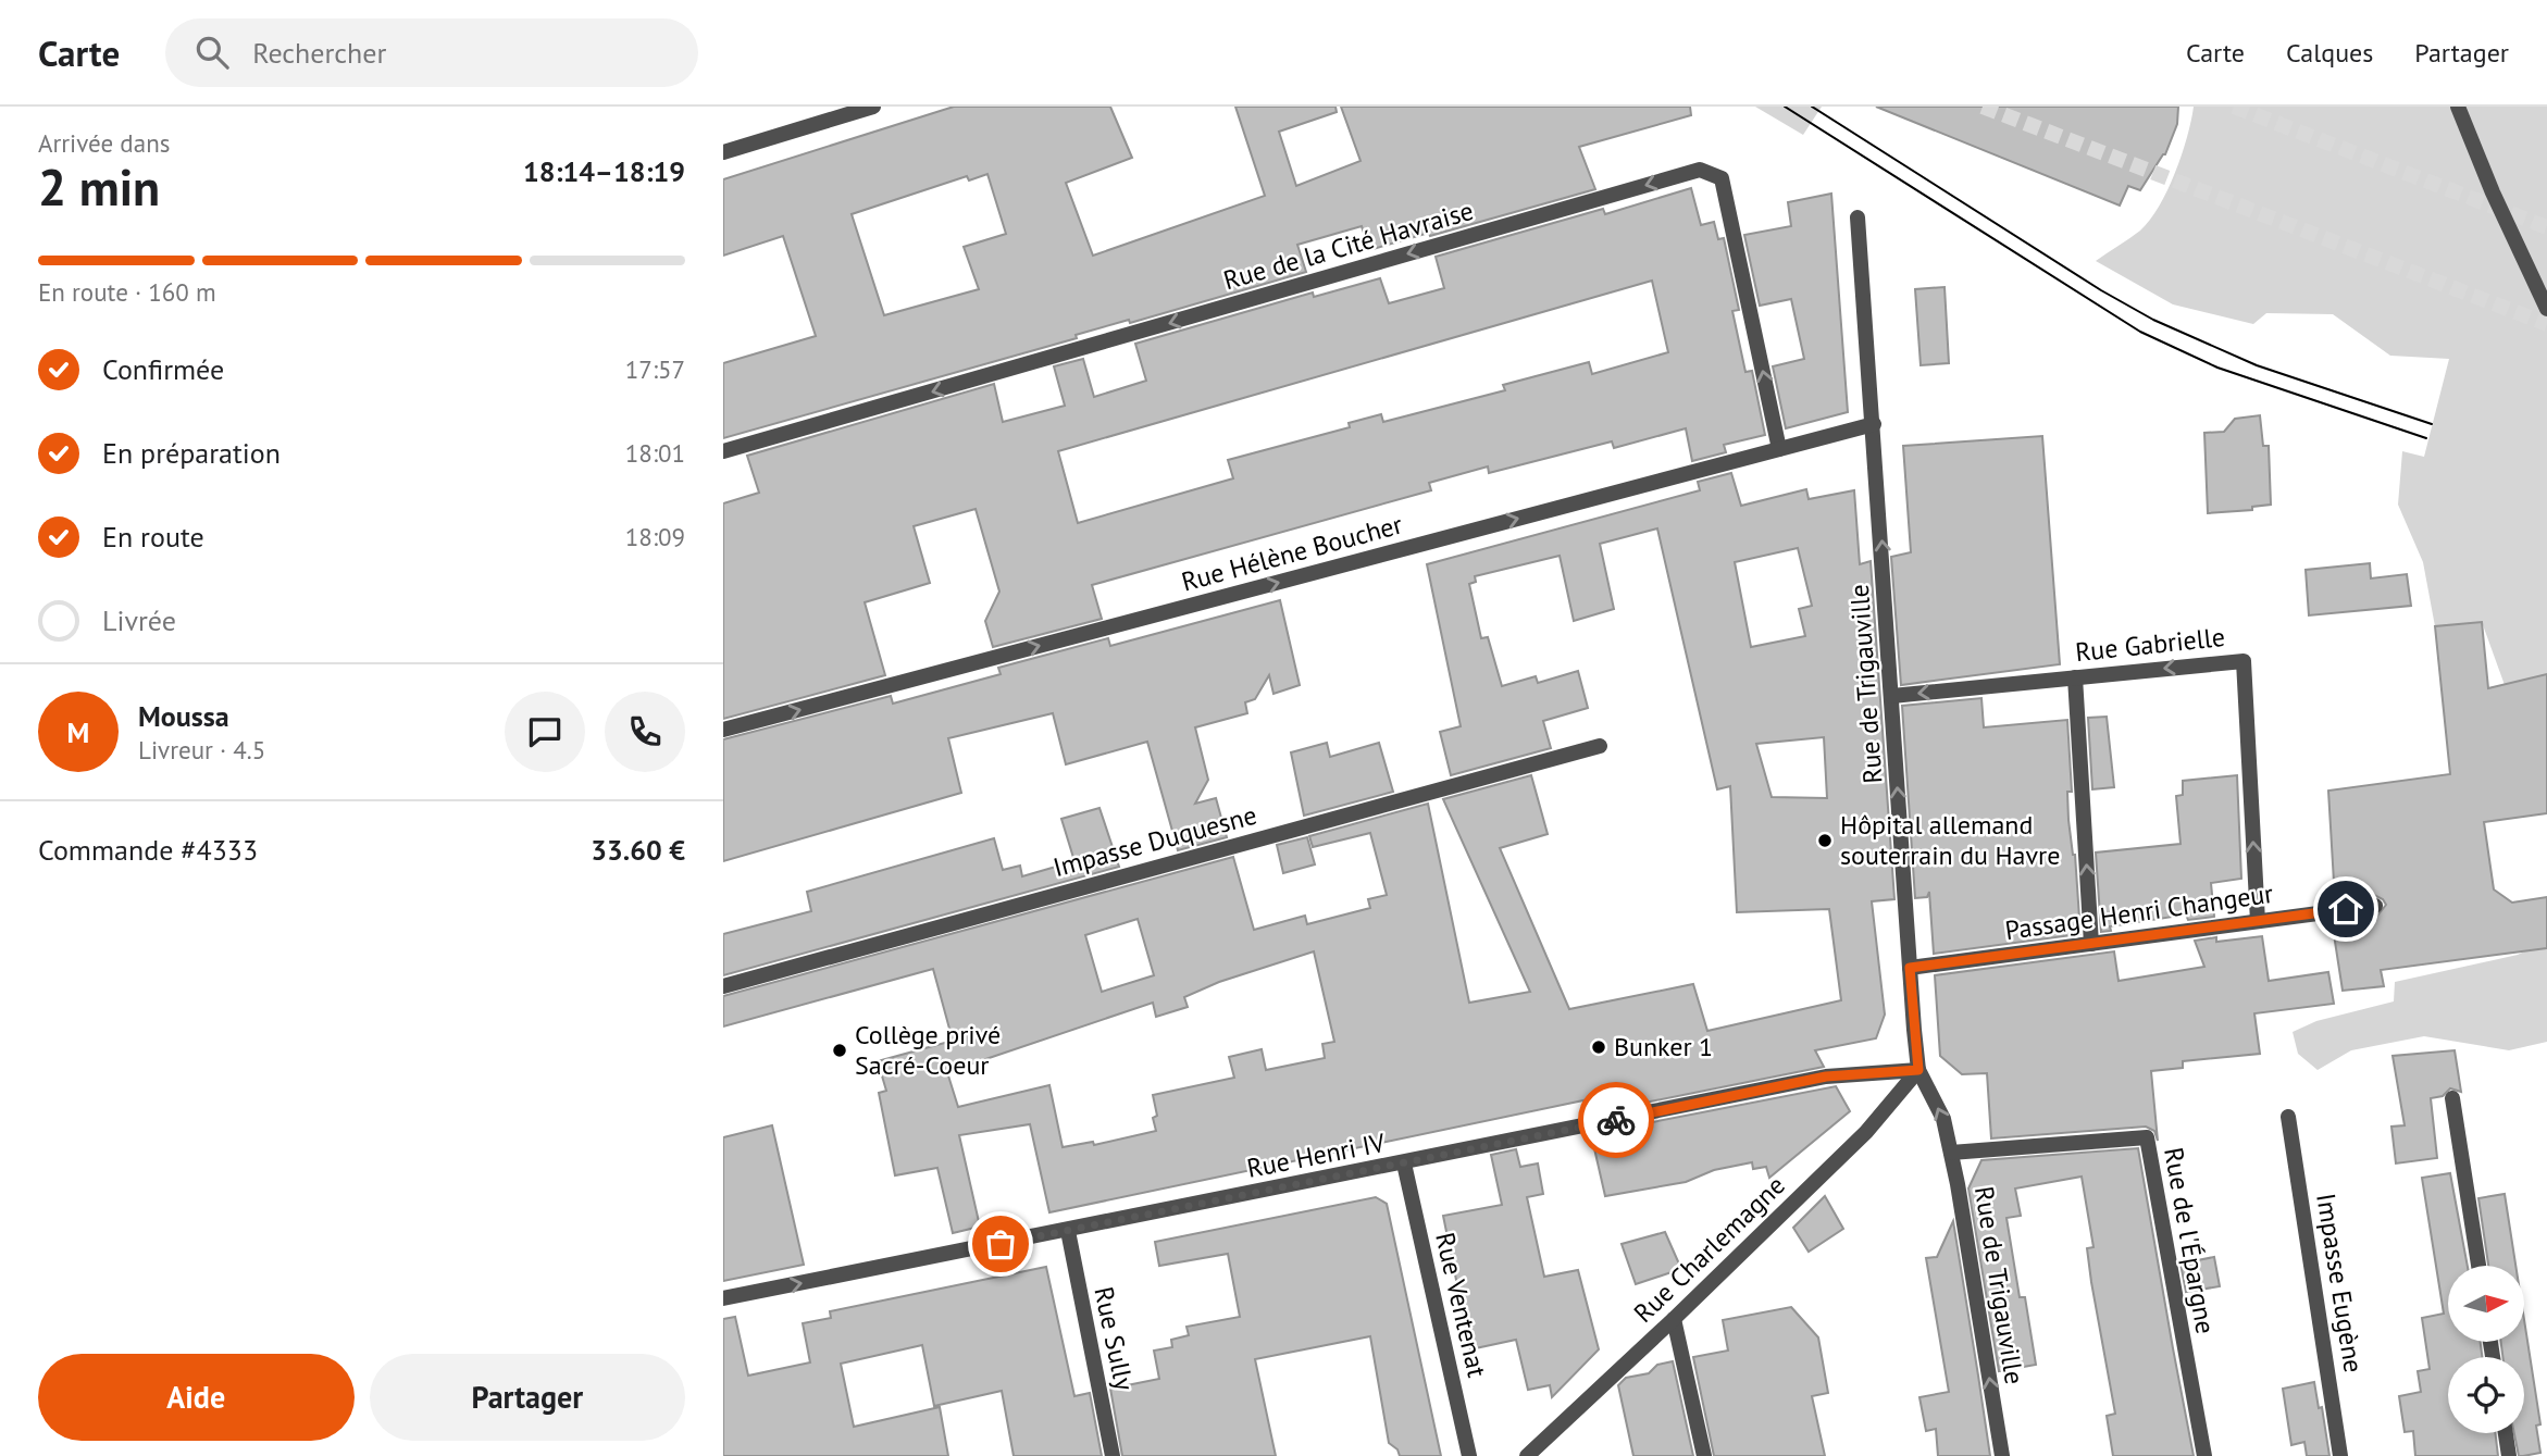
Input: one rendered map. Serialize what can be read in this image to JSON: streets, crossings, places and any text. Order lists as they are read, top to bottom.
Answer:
{
  "streets": {
    "street": [
      "Rue de la Cité Havraise",
      "Rue Hélène Boucher",
      "Rue Gabrielle",
      "Rue de Trigauville",
      "Impasse Duquesne",
      "Passage Henri Changeur",
      "Rue Henri IV",
      "Rue de l'Épargne",
      "Rue Charlemagne",
      "Impasse Eugène",
      "Rue Ventenat",
      "Rue Sully"
    ]
  },
  "crossings": [
    ["Rue de la Cité Havraise", "Rue Hélène Boucher"],
    ["Rue Hélène Boucher", "Rue de Trigauville"],
    ["Rue Gabrielle", "Rue de Trigauville"],
    ["Rue Gabrielle", "Passage Henri Changeur"],
    ["Rue de Trigauville", "Passage Henri Changeur"],
    ["Rue de Trigauville", "Rue Henri IV"],
    ["Rue de Trigauville", "Rue de l'Épargne"],
    ["Rue de Trigauville", "Rue Charlemagne"],
    ["Rue Henri IV", "Rue Charlemagne"],
    ["Rue Henri IV", "Rue Ventenat"],
    ["Rue Henri IV", "Rue Sully"]
  ],
  "one_way": ["Rue de la Cité Havraise", "Rue Hélène Boucher", "Rue de Trigauville"],
  "places": ["Hôpital allemand souterrain du Havre", "Bunker 1", "Collège privé Sacré-Coeur"],
  "north": "right",
  "page": {
    "header": "Carte",
    "search": "Rechercher",
    "nav": ["Carte", "Calques", "Partager"],
    "heading": ["2 min", "Arrivée dans", "18:14–18:19"],
    "panel": [
      "Moussa",
      "Livreur · 4.5",
      "Commande #4333",
      "33.60 €"
    ],
    "bar": "En route · 160 m",
    "list": [
      ["Confirmée", "17:57"],
      ["En préparation", "18:01"],
      ["En route", "18:09"],
      "Livrée"
    ],
    "round": "M",
    "buttons": ["Aide", "Partager"]
  }
}
